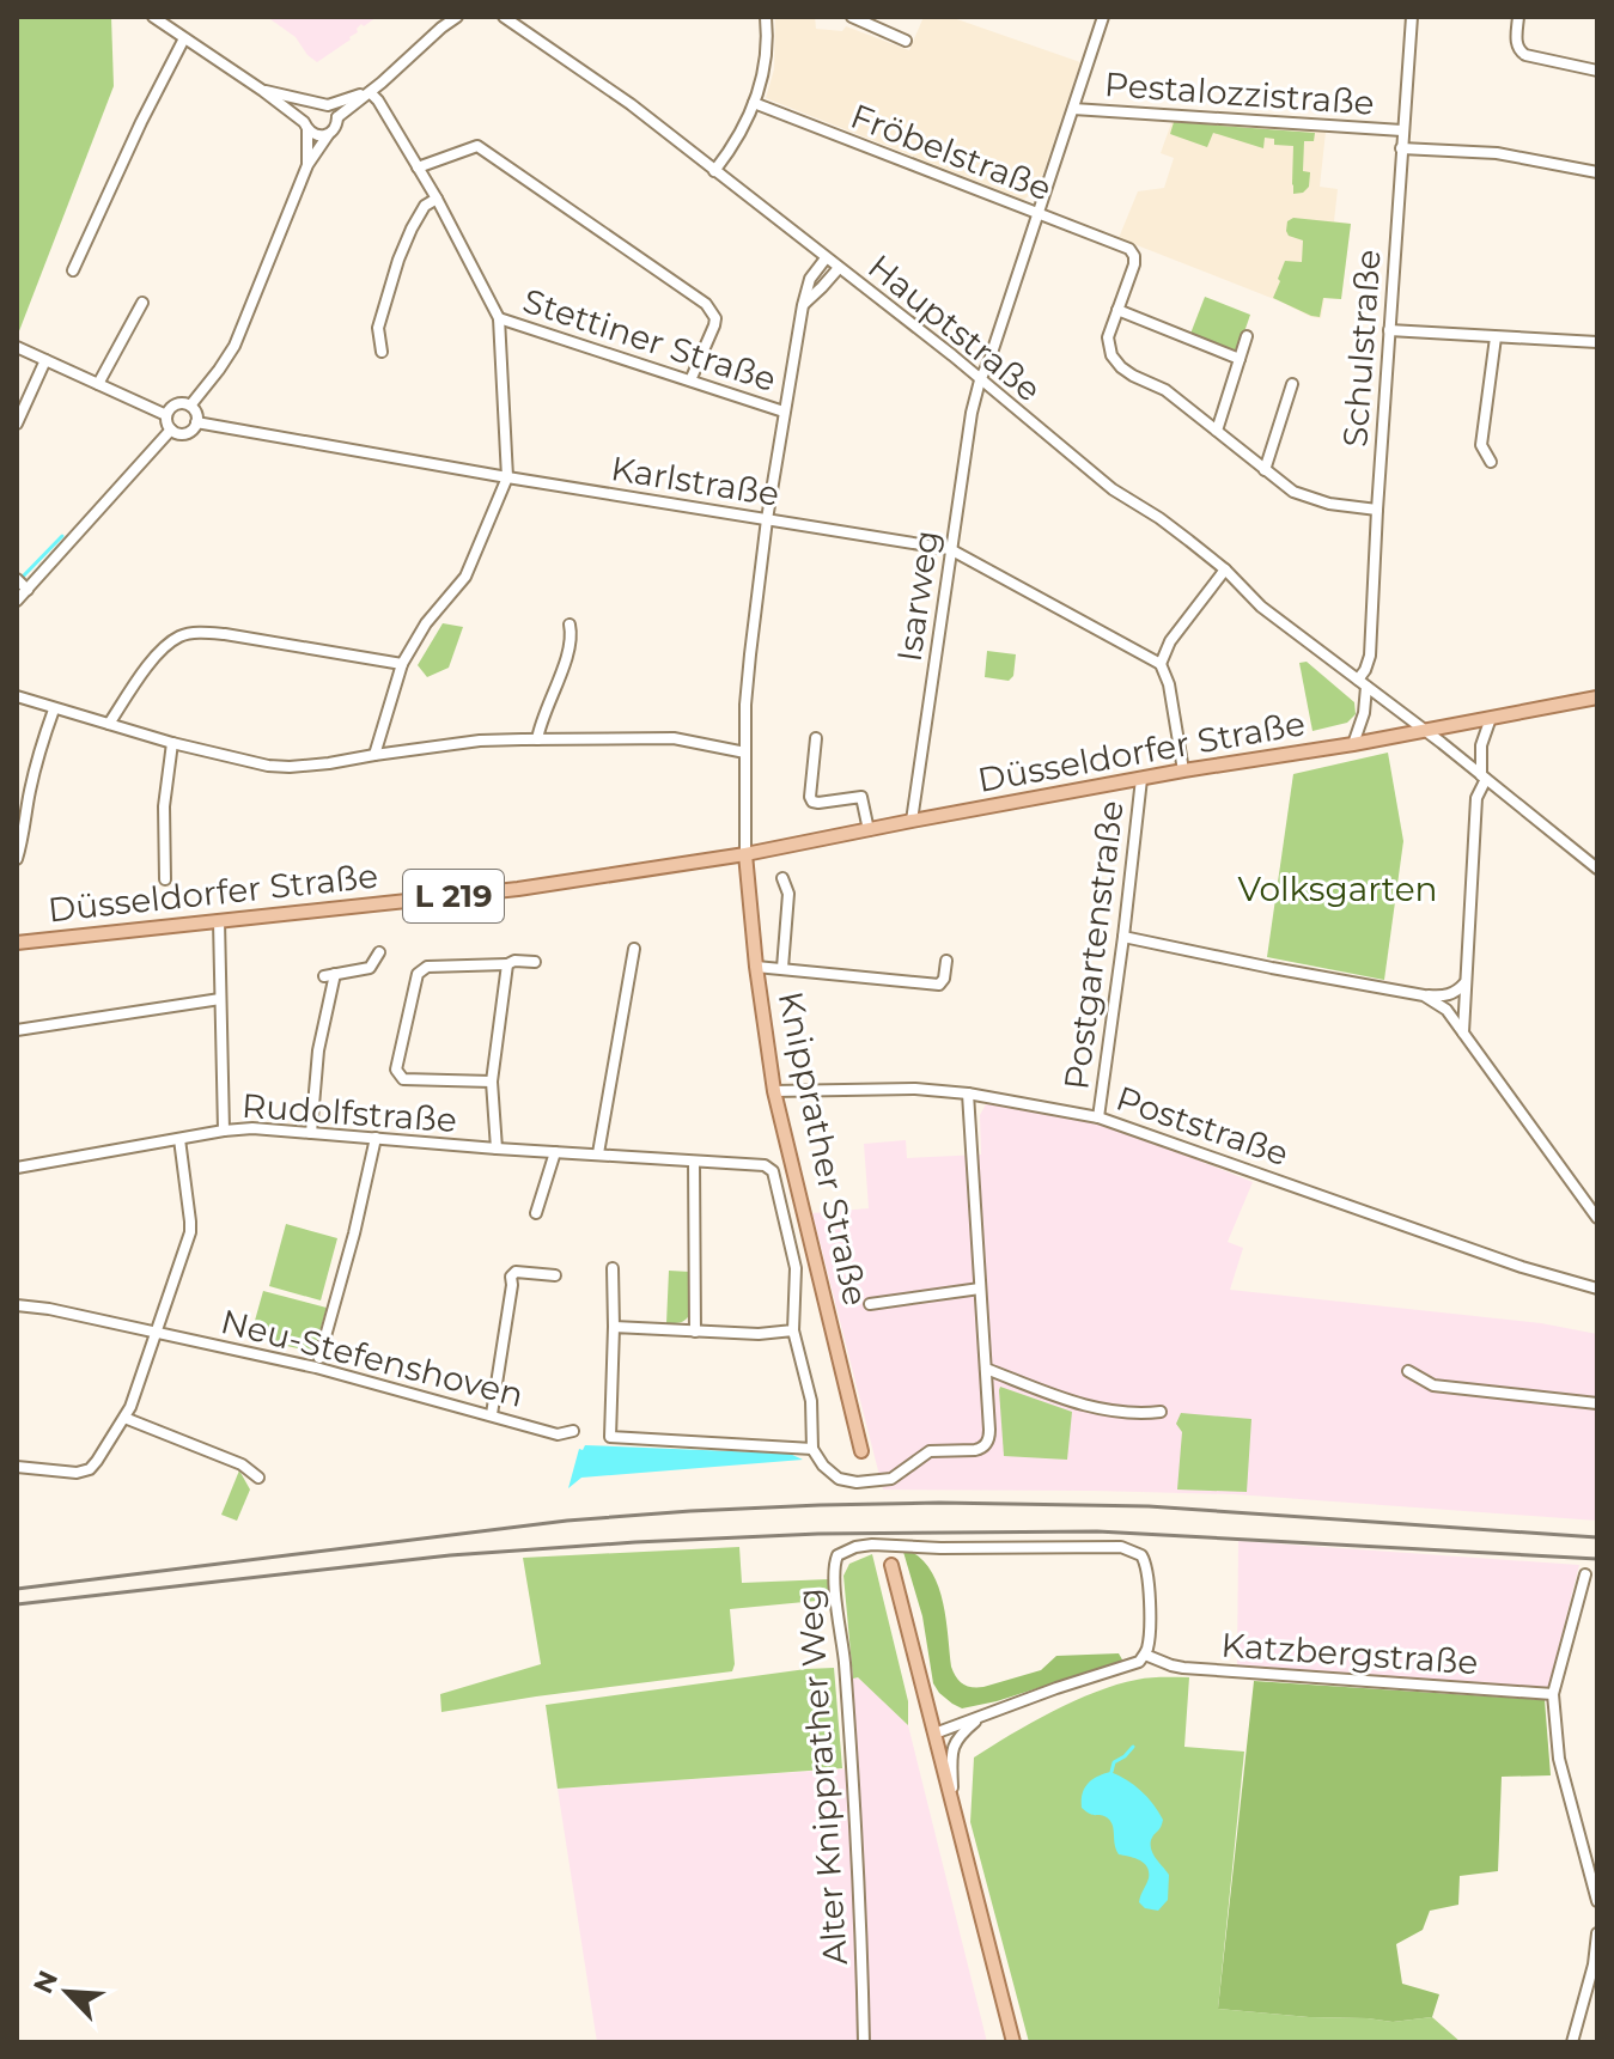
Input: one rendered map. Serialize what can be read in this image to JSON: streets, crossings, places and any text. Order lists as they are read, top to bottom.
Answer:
{
  "streets": {
    "main road": ["Düsseldorfer Straße", "L 219", "Knipprather Straße"],
    "street": [
      "Pestalozzistraße",
      "Fröbelstraße",
      "Hauptstraße",
      "Stettiner Straße",
      "Schulstraße",
      "Karlstraße",
      "Isarweg",
      "Postgartenstraße",
      "Rudolfstraße",
      "Poststraße",
      "Neu-Stefenshoven",
      "Katzbergstraße",
      "Alter Knipprather Weg"
    ]
  },
  "crossings": [
    ["Pestalozzistraße", "Schulstraße"],
    ["Pestalozzistraße", "Isarweg"],
    ["Fröbelstraße", "Isarweg"],
    ["Hauptstraße", "Schulstraße"],
    ["Hauptstraße", "Isarweg"],
    ["Hauptstraße", "Düsseldorfer Straße"],
    ["Hauptstraße", "L 219"],
    ["Karlstraße", "Isarweg"],
    ["Isarweg", "Düsseldorfer Straße"],
    ["Düsseldorfer Straße", "L 219"],
    ["Düsseldorfer Straße", "Postgartenstraße"],
    ["Düsseldorfer Straße", "Knipprather Straße"],
    ["Postgartenstraße", "Poststraße"],
    ["Poststraße", "Knipprather Straße"],
    ["Katzbergstraße", "Alter Knipprather Weg"]
  ],
  "parks": ["Volksgarten"],
  "north": "top left"
}
